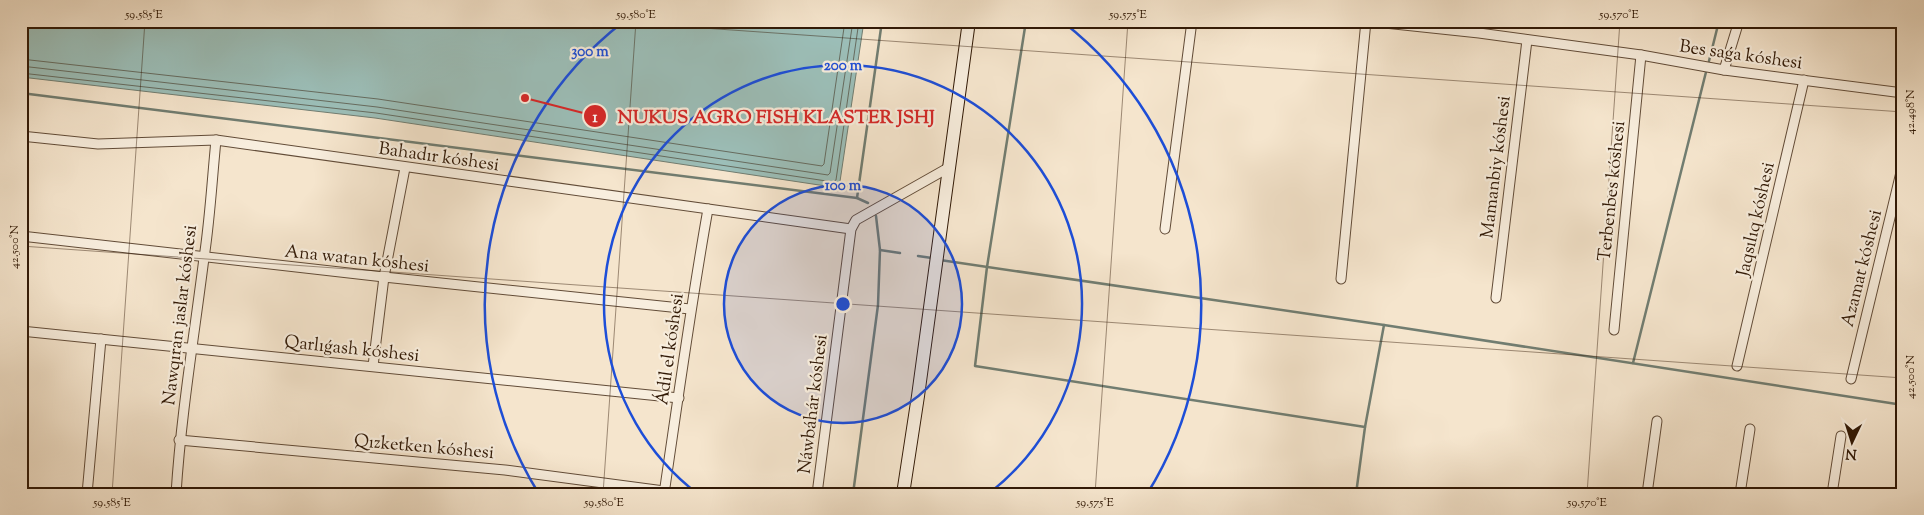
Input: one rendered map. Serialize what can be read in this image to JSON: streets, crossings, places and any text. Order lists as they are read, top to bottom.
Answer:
{
  "streets": {
    "street": [
      "Bes saǵa kóshesi",
      "Bahadır kóshesi",
      "Mamanbiy kóshesi",
      "Terbenbes kóshesi",
      "Jaqsılıq kóshesi",
      "Ana watan kóshesi",
      "Azamat kóshesi",
      "Nawqıran jaslar kóshesi",
      "Qarlıǵash kóshesi",
      "Ádil el kóshesi",
      "Náwbáhár kóshesi",
      "Qızketken kóshesi"
    ]
  },
  "crossings": [
    ["Bes saǵa kóshesi", "Mamanbiy kóshesi"],
    ["Bes saǵa kóshesi", "Terbenbes kóshesi"],
    ["Bes saǵa kóshesi", "Jaqsılıq kóshesi"],
    ["Bahadır kóshesi", "Nawqıran jaslar kóshesi"],
    ["Bahadır kóshesi", "Ádil el kóshesi"],
    ["Bahadır kóshesi", "Náwbáhár kóshesi"],
    ["Ana watan kóshesi", "Nawqıran jaslar kóshesi"],
    ["Ana watan kóshesi", "Ádil el kóshesi"],
    ["Nawqıran jaslar kóshesi", "Qarlıǵash kóshesi"],
    ["Nawqıran jaslar kóshesi", "Qızketken kóshesi"],
    ["Qarlıǵash kóshesi", "Ádil el kóshesi"],
    ["Ádil el kóshesi", "Qızketken kóshesi"]
  ],
  "places": ["NUKUS AGRO FISH KLASTER JSHJ"],
  "north": "bottom",
  "coordinates": [
    "59.585°E",
    "59.580°E",
    "59.575°E",
    "59.570°E",
    "42.498°N",
    "42.500°N"
  ],
  "rings": ["300 m", "200 m", "100 m"]
}
